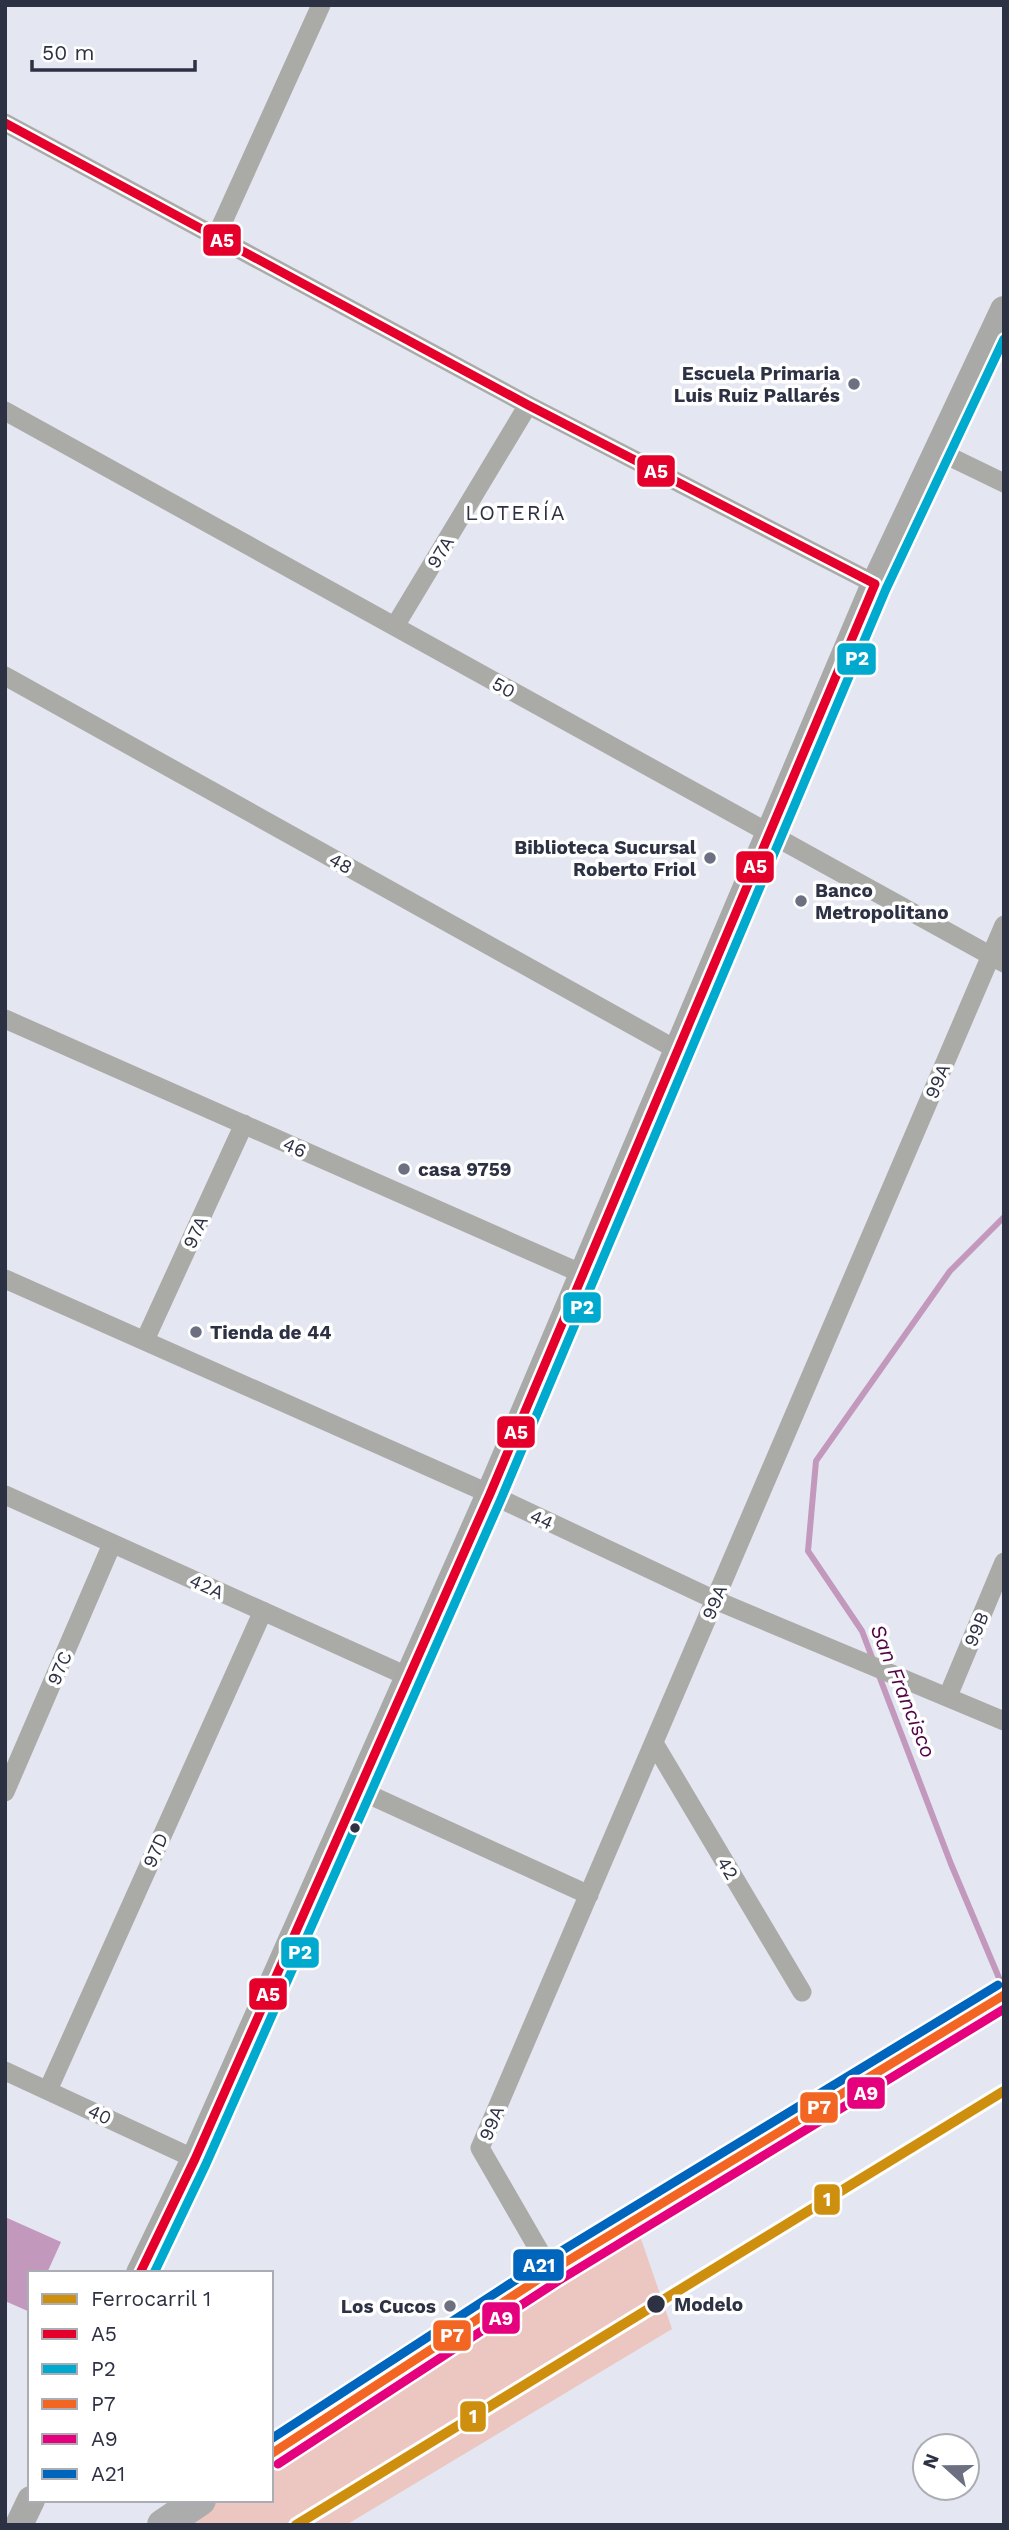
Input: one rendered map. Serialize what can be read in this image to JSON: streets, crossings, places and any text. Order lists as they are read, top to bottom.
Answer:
{
  "streets": {
    "street": [
      "97A",
      "50",
      "48",
      "99A",
      "46",
      "44",
      "42A",
      "99B",
      "97C",
      "97D",
      "42",
      "40"
    ]
  },
  "crossings": [
    ["97A", "50"],
    ["97A", "46"],
    ["97A", "44"],
    ["50", "99A"],
    ["99A", "44"],
    ["99A", "42"],
    ["44", "99B"],
    ["42A", "97C"],
    ["42A", "97D"],
    ["97D", "40"]
  ],
  "districts": ["LOTERÍA"],
  "water": ["San Francisco"],
  "places": [
    "Escuela Primaria Luis Ruiz Pallarés",
    "Biblioteca Sucursal Roberto Friol",
    "Banco Metropolitano",
    "casa 9759",
    "Tienda de 44",
    "Modelo",
    "Los Cucos"
  ],
  "lines": [
    "transit line A5",
    "transit line P2",
    "transit line A21",
    "transit line P7",
    "transit line A9",
    "rail line 1"
  ],
  "legend": [
    "Ferrocarril 1",
    "A5",
    "P2",
    "P7",
    "A9",
    "A21"
  ],
  "scale_bar": "50 m",
  "north": "left"
}
